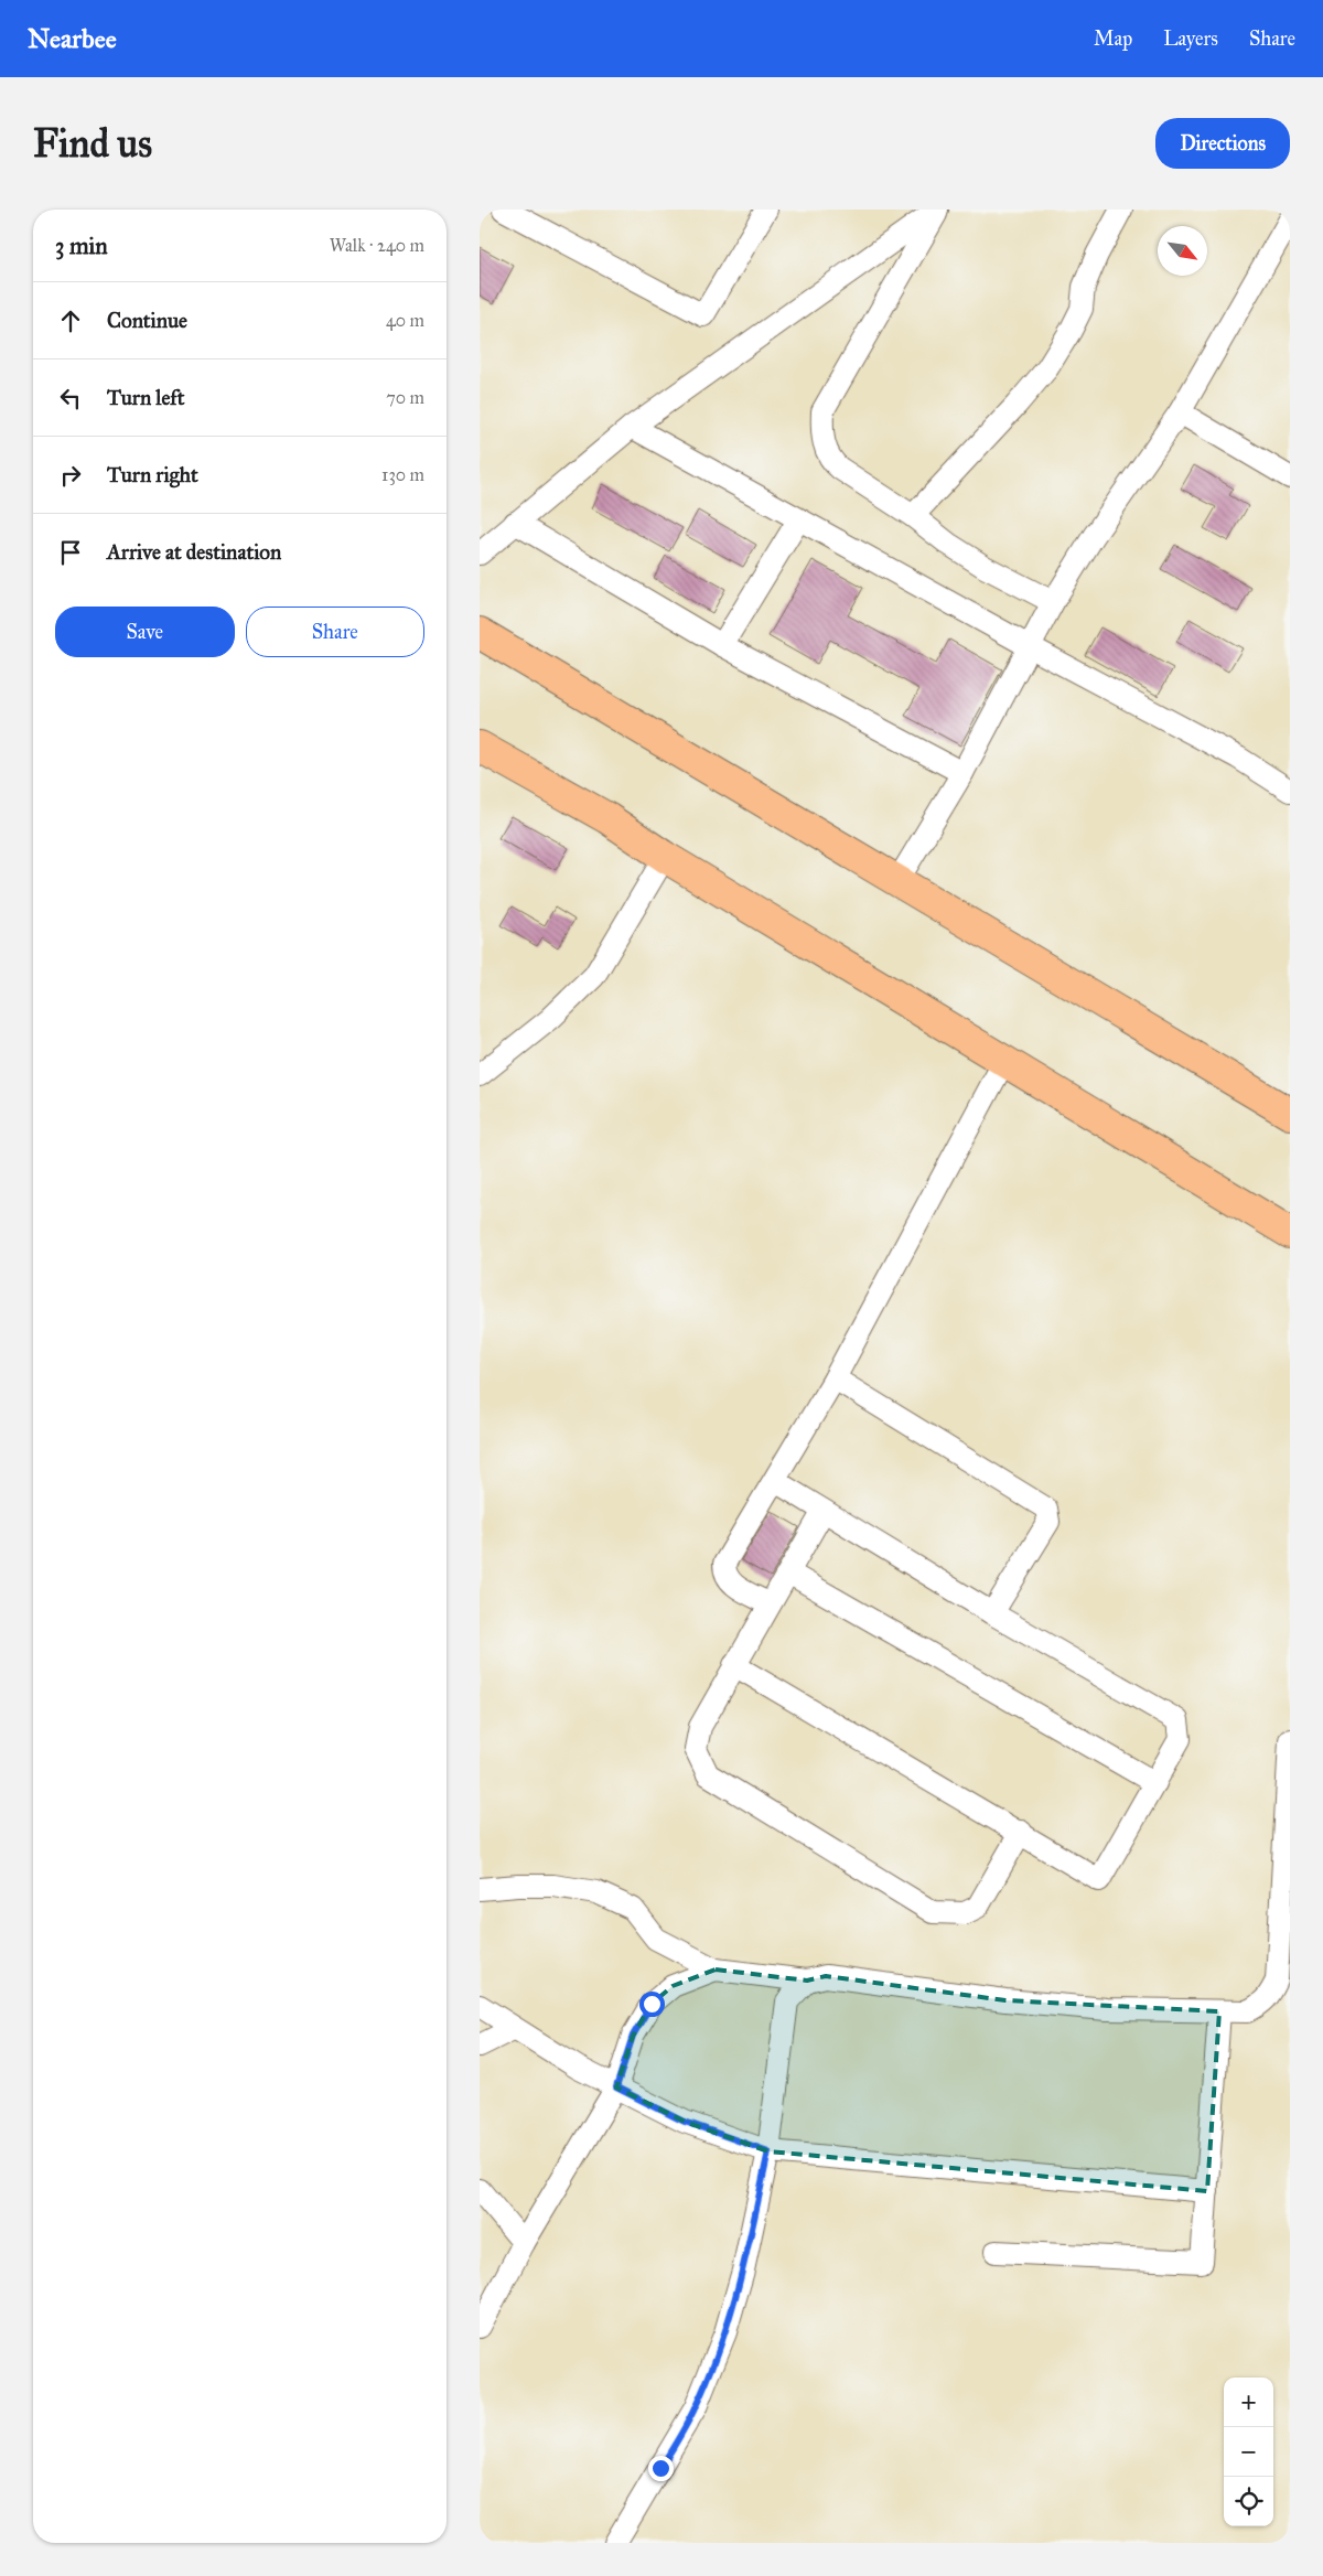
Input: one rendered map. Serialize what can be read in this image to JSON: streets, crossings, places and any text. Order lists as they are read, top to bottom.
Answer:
{
  "north": "bottom right",
  "page": {
    "header": "Nearbee",
    "nav": ["Map", "Layers", "Share"],
    "buttons": [
      "Directions",
      ["Save", "Share"]
    ],
    "title": "Find us",
    "heading": ["3 min", "Walk · 240 m"],
    "list": [
      ["Continue", "40 m"],
      ["Turn left", "70 m"],
      ["Turn right", "130 m"],
      "Arrive at destination"
    ],
    "map_buttons": ["+", "−"]
  }
}
